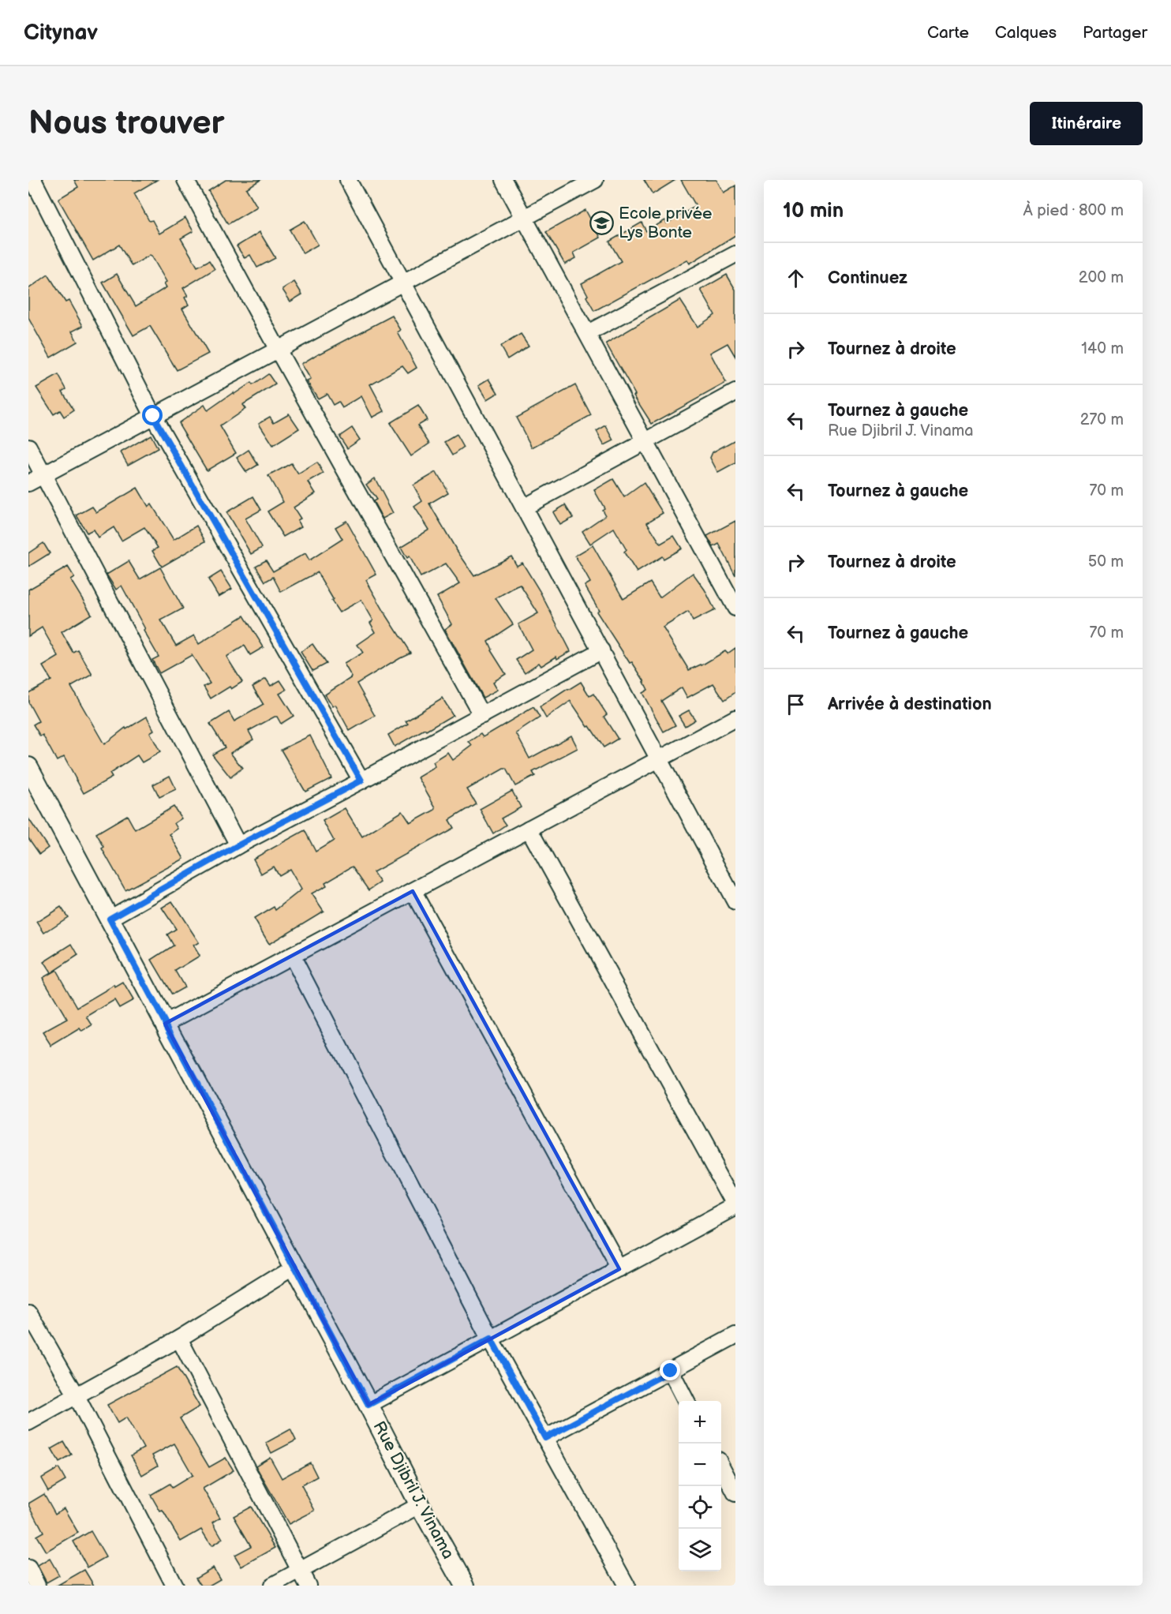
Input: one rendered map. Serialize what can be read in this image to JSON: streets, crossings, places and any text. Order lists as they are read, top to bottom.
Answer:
{
  "streets": {
    "street": ["Rue Djibril J. Vinama"]
  },
  "places": {
    "school or university": ["Ecole privée Lys Bonte"]
  },
  "page": {
    "header": "Citynav",
    "nav": ["Carte", "Calques", "Partager"],
    "buttons": "Itinéraire",
    "title": "Nous trouver",
    "heading": ["10 min", "À pied · 800 m"],
    "list": [
      ["Continuez", "200 m"],
      ["Tournez à droite", "140 m"],
      ["Tournez à gauche", "Rue Djibril J. Vinama", "270 m"],
      ["Tournez à gauche", "70 m"],
      ["Tournez à droite", "50 m"],
      ["Tournez à gauche", "70 m"],
      "Arrivée à destination"
    ],
    "map_buttons": ["+", "−"]
  }
}
